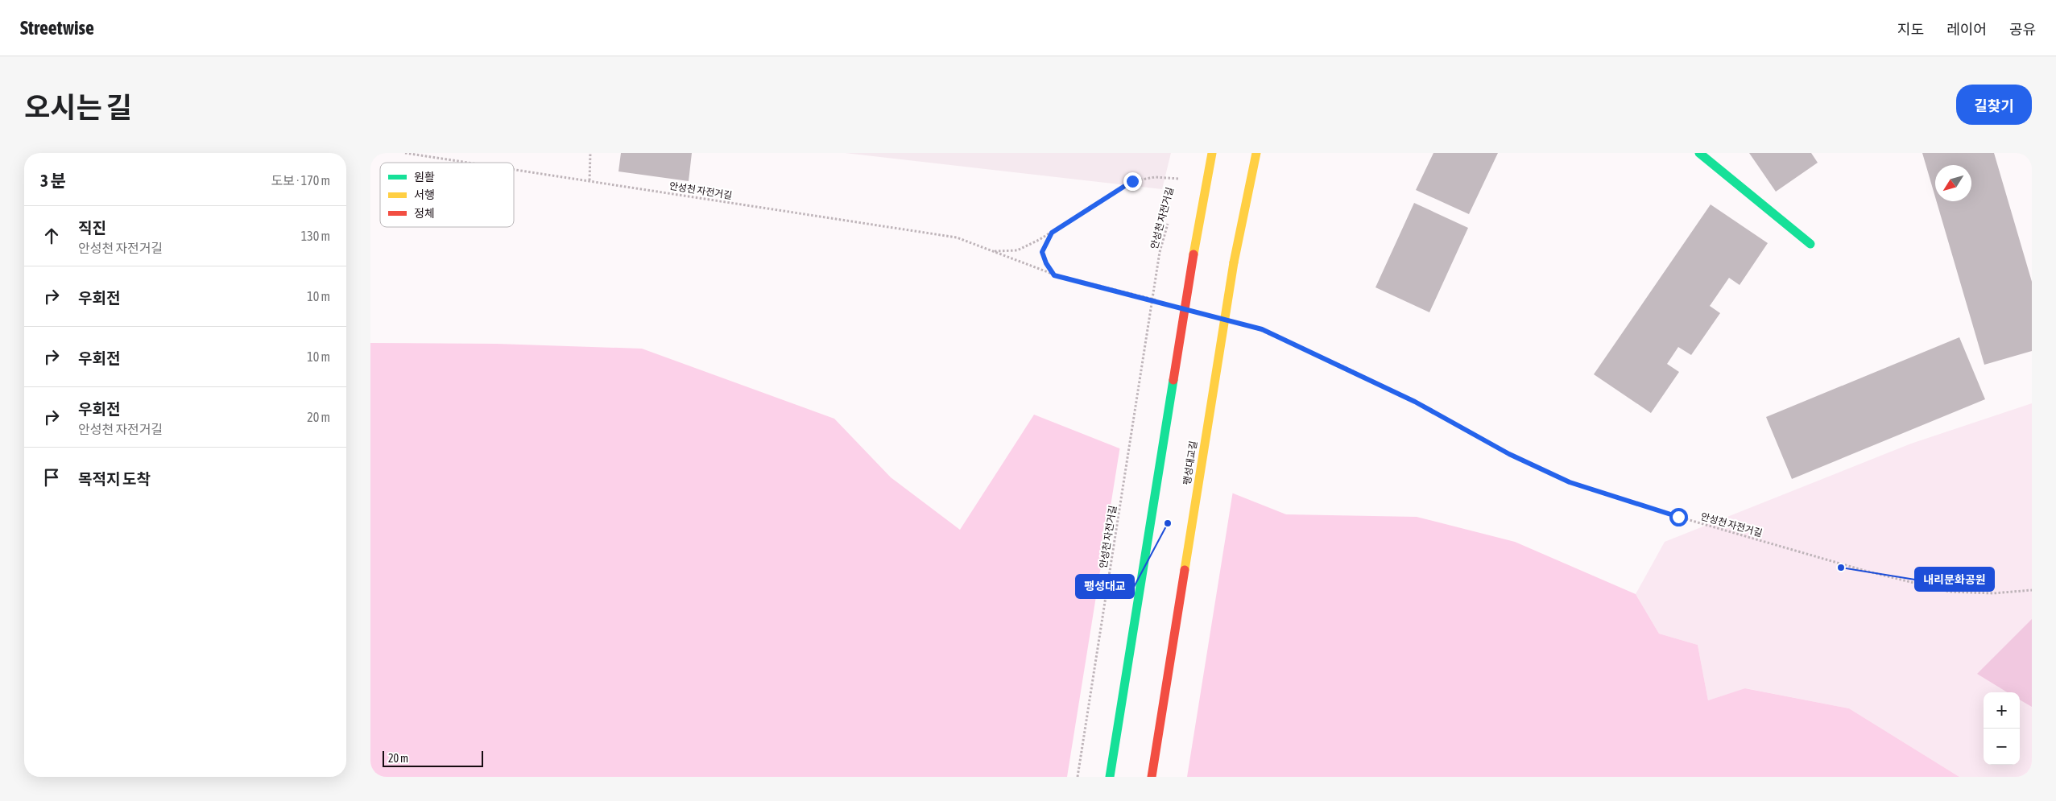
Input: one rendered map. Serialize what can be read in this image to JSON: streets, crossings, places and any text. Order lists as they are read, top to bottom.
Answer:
{
  "streets": {
    "main road": ["팽성대교길"],
    "path": ["안성천 자전거길"]
  },
  "places": ["팽성대교", "내리문화공원"],
  "legend": ["원활", "서행", "정체"],
  "scale_bar": "20 m",
  "north": "bottom left",
  "page": {
    "header": "Streetwise",
    "nav": ["지도", "레이어", "공유"],
    "title": "오시는 길",
    "buttons": "길찾기",
    "heading": ["3 분", "도보 · 170 m"],
    "list": [
      ["직진", "안성천 자전거길", "130 m"],
      ["우회전", "10 m"],
      ["우회전", "10 m"],
      ["우회전", "안성천 자전거길", "20 m"],
      "목적지 도착"
    ],
    "map_buttons": ["+", "−"],
    "scale": "20 m"
  }
}
